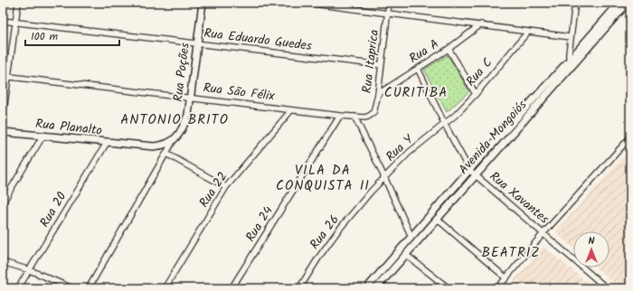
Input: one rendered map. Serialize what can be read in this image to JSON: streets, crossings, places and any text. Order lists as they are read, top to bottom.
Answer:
{
  "streets": {
    "street": [
      "Rua Eduardo Guedes",
      "Rua A",
      "Rua Itaprica",
      "Rua Poções",
      "Rua C",
      "Rua São Félix",
      "Rua Planalto",
      "Avenida Mongoiós",
      "Rua Y",
      "Rua 22",
      "Rua Xavantes",
      "Rua 20",
      "Rua 24",
      "Rua 26"
    ]
  },
  "crossings": [
    ["Rua Eduardo Guedes", "Rua Itaprica"],
    ["Rua Eduardo Guedes", "Rua Poções"],
    ["Rua A", "Rua Itaprica"],
    ["Rua A", "Rua Xavantes"],
    ["Rua Itaprica", "Rua São Félix"],
    ["Rua Poções", "Rua São Félix"],
    ["Rua Poções", "Rua Planalto"],
    ["Rua C", "Rua Y"],
    ["Rua C", "Rua Xavantes"],
    ["Rua São Félix", "Rua 22"],
    ["Rua São Félix", "Rua 24"],
    ["Rua Planalto", "Rua 20"],
    ["Avenida Mongoiós", "Rua Xavantes"],
    ["Rua Y", "Rua Xavantes"],
    ["Rua Y", "Rua 26"]
  ],
  "districts": [
    "CURITIBA",
    "ANTONIO BRITO",
    "VILA DA CONQUISTA II",
    "BEATRIZ"
  ],
  "scale_bar": "100 m",
  "north": "top"
}
